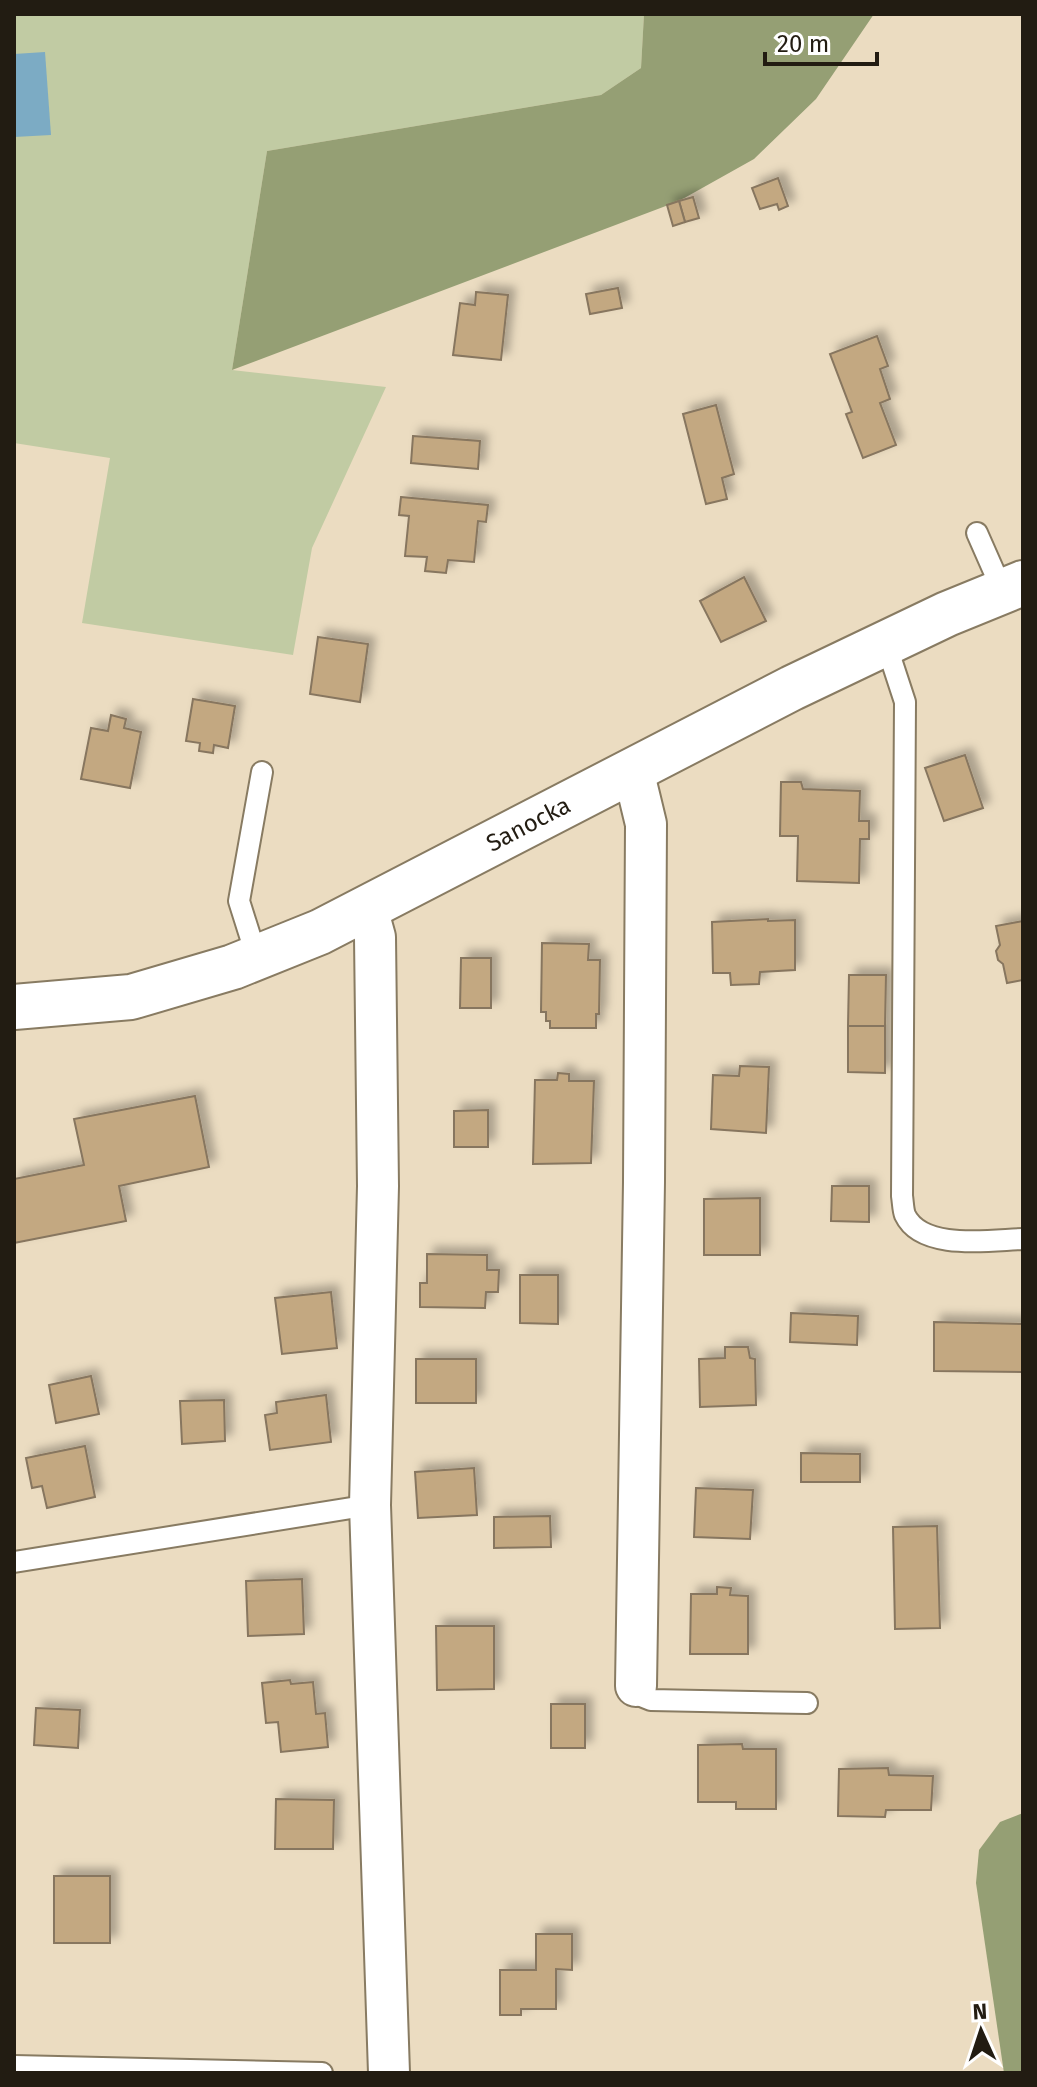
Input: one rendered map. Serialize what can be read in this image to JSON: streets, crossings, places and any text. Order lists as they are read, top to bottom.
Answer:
{
  "streets": {
    "main road": ["Sanocka"]
  },
  "scale_bar": "20 m",
  "north": "top"
}
